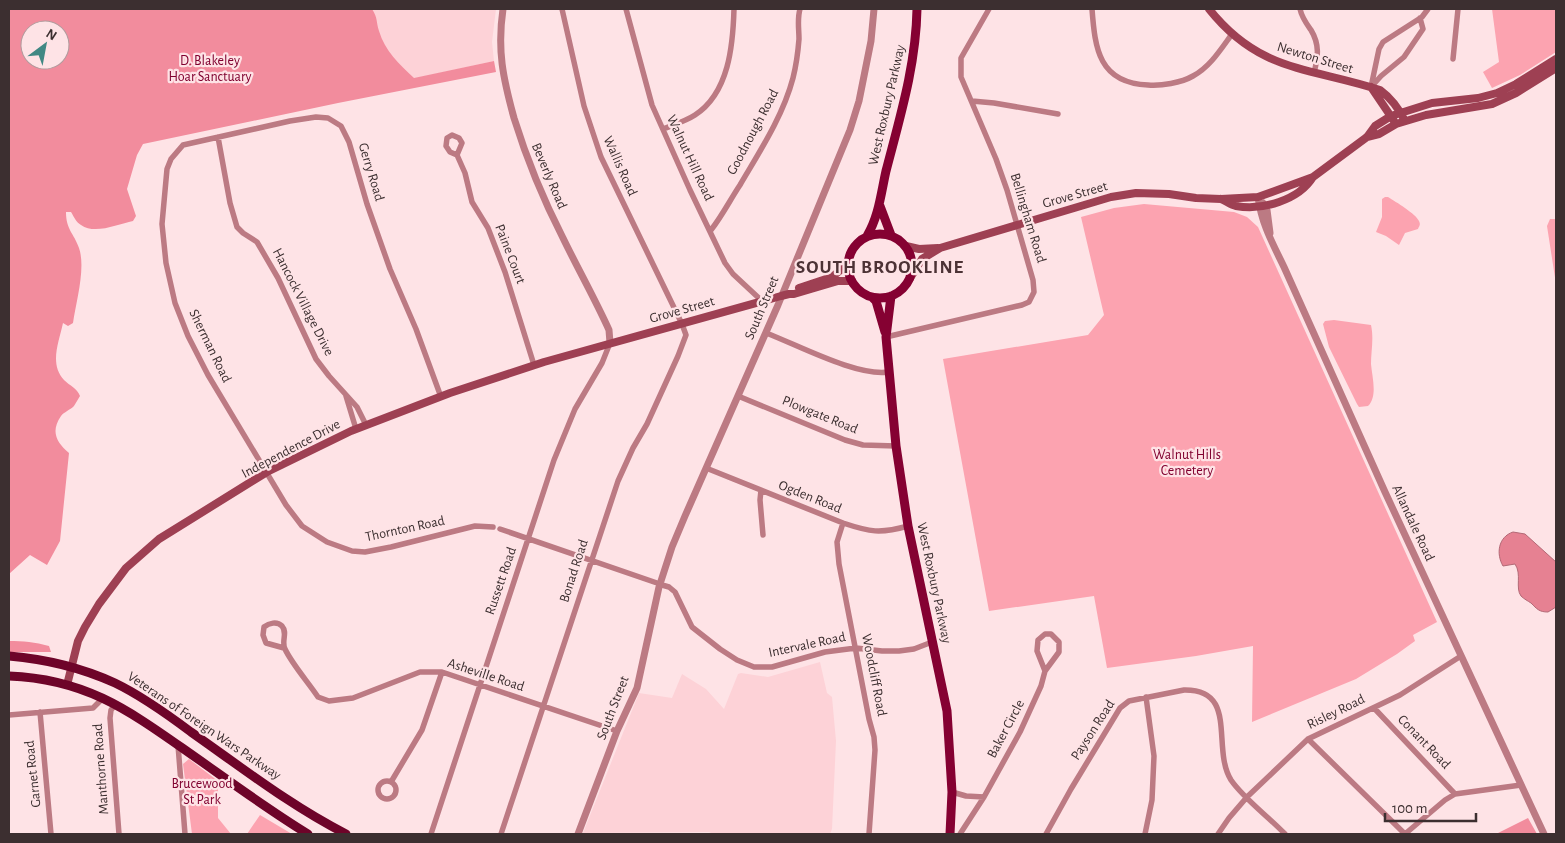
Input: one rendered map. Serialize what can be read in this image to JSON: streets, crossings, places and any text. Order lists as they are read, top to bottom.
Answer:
{
  "streets": {
    "highway": ["Veterans of Foreign Wars Parkway"],
    "main road": [
      "Newton Street",
      "West Roxbury Parkway",
      "Grove Street",
      "Independence Drive"
    ],
    "street": [
      "Goodnough Road",
      "Walnut Hill Road",
      "Wallis Road",
      "Gerry Road",
      "Beverly Road",
      "Bellingham Road",
      "Paine Court",
      "Hancock Village Drive",
      "South Street",
      "Sherman Road",
      "Plowgate Road",
      "Ogden Road",
      "Allandale Road",
      "Thornton Road",
      "Bonad Road",
      "Russett Road",
      "Intervale Road",
      "Asheville Road",
      "Woodcliff Road",
      "Risley Road",
      "Baker Circle",
      "Payson Road",
      "Conant Road",
      "Manthorne Road",
      "Garnet Road"
    ]
  },
  "crossings": [
    ["West Roxbury Parkway", "Grove Street"],
    ["West Roxbury Parkway", "Bellingham Road"],
    ["West Roxbury Parkway", "Plowgate Road"],
    ["West Roxbury Parkway", "Ogden Road"],
    ["West Roxbury Parkway", "Intervale Road"],
    ["Goodnough Road", "Walnut Hill Road"],
    ["Walnut Hill Road", "Grove Street"],
    ["Wallis Road", "Grove Street"],
    ["Wallis Road", "Bonad Road"],
    ["Gerry Road", "Hancock Village Drive"],
    ["Gerry Road", "Sherman Road"],
    ["Gerry Road", "Independence Drive"],
    ["Beverly Road", "Grove Street"],
    ["Beverly Road", "Independence Drive"],
    ["Beverly Road", "Russett Road"],
    ["Grove Street", "Bellingham Road"],
    ["Grove Street", "South Street"],
    ["Grove Street", "Independence Drive"],
    ["Grove Street", "Allandale Road"],
    ["Grove Street", "Bonad Road"],
    ["Grove Street", "Russett Road"],
    ["Paine Court", "Independence Drive"],
    ["Hancock Village Drive", "Independence Drive"],
    ["South Street", "Plowgate Road"],
    ["South Street", "Ogden Road"],
    ["South Street", "Intervale Road"],
    ["South Street", "Asheville Road"],
    ["Sherman Road", "Independence Drive"],
    ["Sherman Road", "Thornton Road"],
    ["Independence Drive", "Thornton Road"],
    ["Independence Drive", "Russett Road"],
    ["Independence Drive", "Veterans of Foreign Wars Parkway"],
    ["Ogden Road", "Woodcliff Road"],
    ["Allandale Road", "Risley Road"],
    ["Bonad Road", "Asheville Road"],
    ["Russett Road", "Asheville Road"],
    ["Intervale Road", "Woodcliff Road"],
    ["Risley Road", "Payson Road"],
    ["Risley Road", "Conant Road"]
  ],
  "districts": ["SOUTH BROOKLINE"],
  "parks": ["D. Blakeley Hoar Sanctuary", "Walnut Hills Cemetery", "Brucewood St Park"],
  "scale_bar": "100 m",
  "north": "top right"
}
